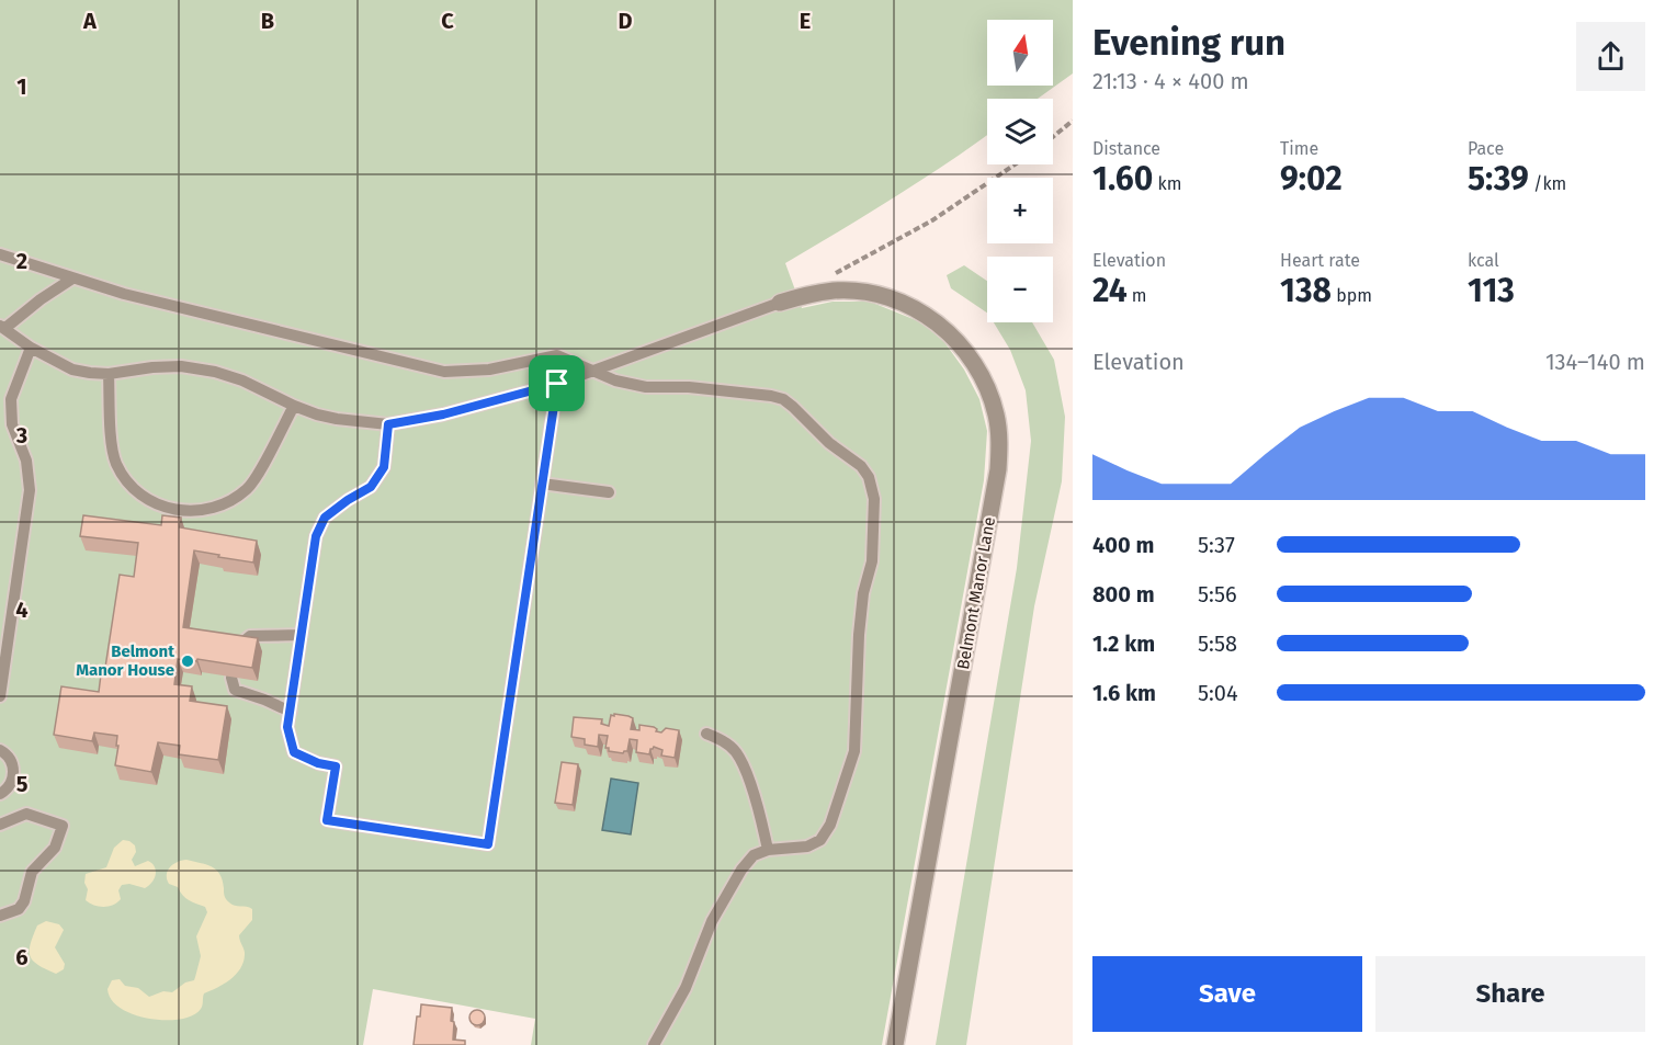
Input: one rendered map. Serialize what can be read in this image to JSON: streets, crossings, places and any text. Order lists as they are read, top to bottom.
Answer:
{
  "streets": {
    "street": ["Belmont Manor Lane"]
  },
  "places": ["Belmont Manor House"],
  "north": "top",
  "page": {
    "heading": ["Evening run", "21:13 · 4 × 400 m"],
    "map_buttons": ["+", "−"],
    "stats": [
      ["Distance", "1.60 km"],
      ["Time", "9:02"],
      ["Pace", "5:39 /km"],
      ["Elevation", "24 m"],
      ["Heart rate", "138 bpm"],
      ["kcal", "113"]
    ],
    "chart": ["Elevation", "134–140 m"],
    "list": [
      {
        "name": "400 m",
        "note": "5:37"
      },
      {
        "name": "800 m",
        "note": "5:56"
      },
      {
        "name": "1.2 km",
        "note": "5:58"
      },
      {
        "name": "1.6 km",
        "note": "5:04"
      }
    ],
    "buttons": ["Save", "Share"]
  },
  "grid": {
    "columns": [
      "A",
      "B",
      "C",
      "D",
      "E"
    ],
    "rows": [
      "1",
      "2",
      "3",
      "4",
      "5",
      "6"
    ]
  }
}
